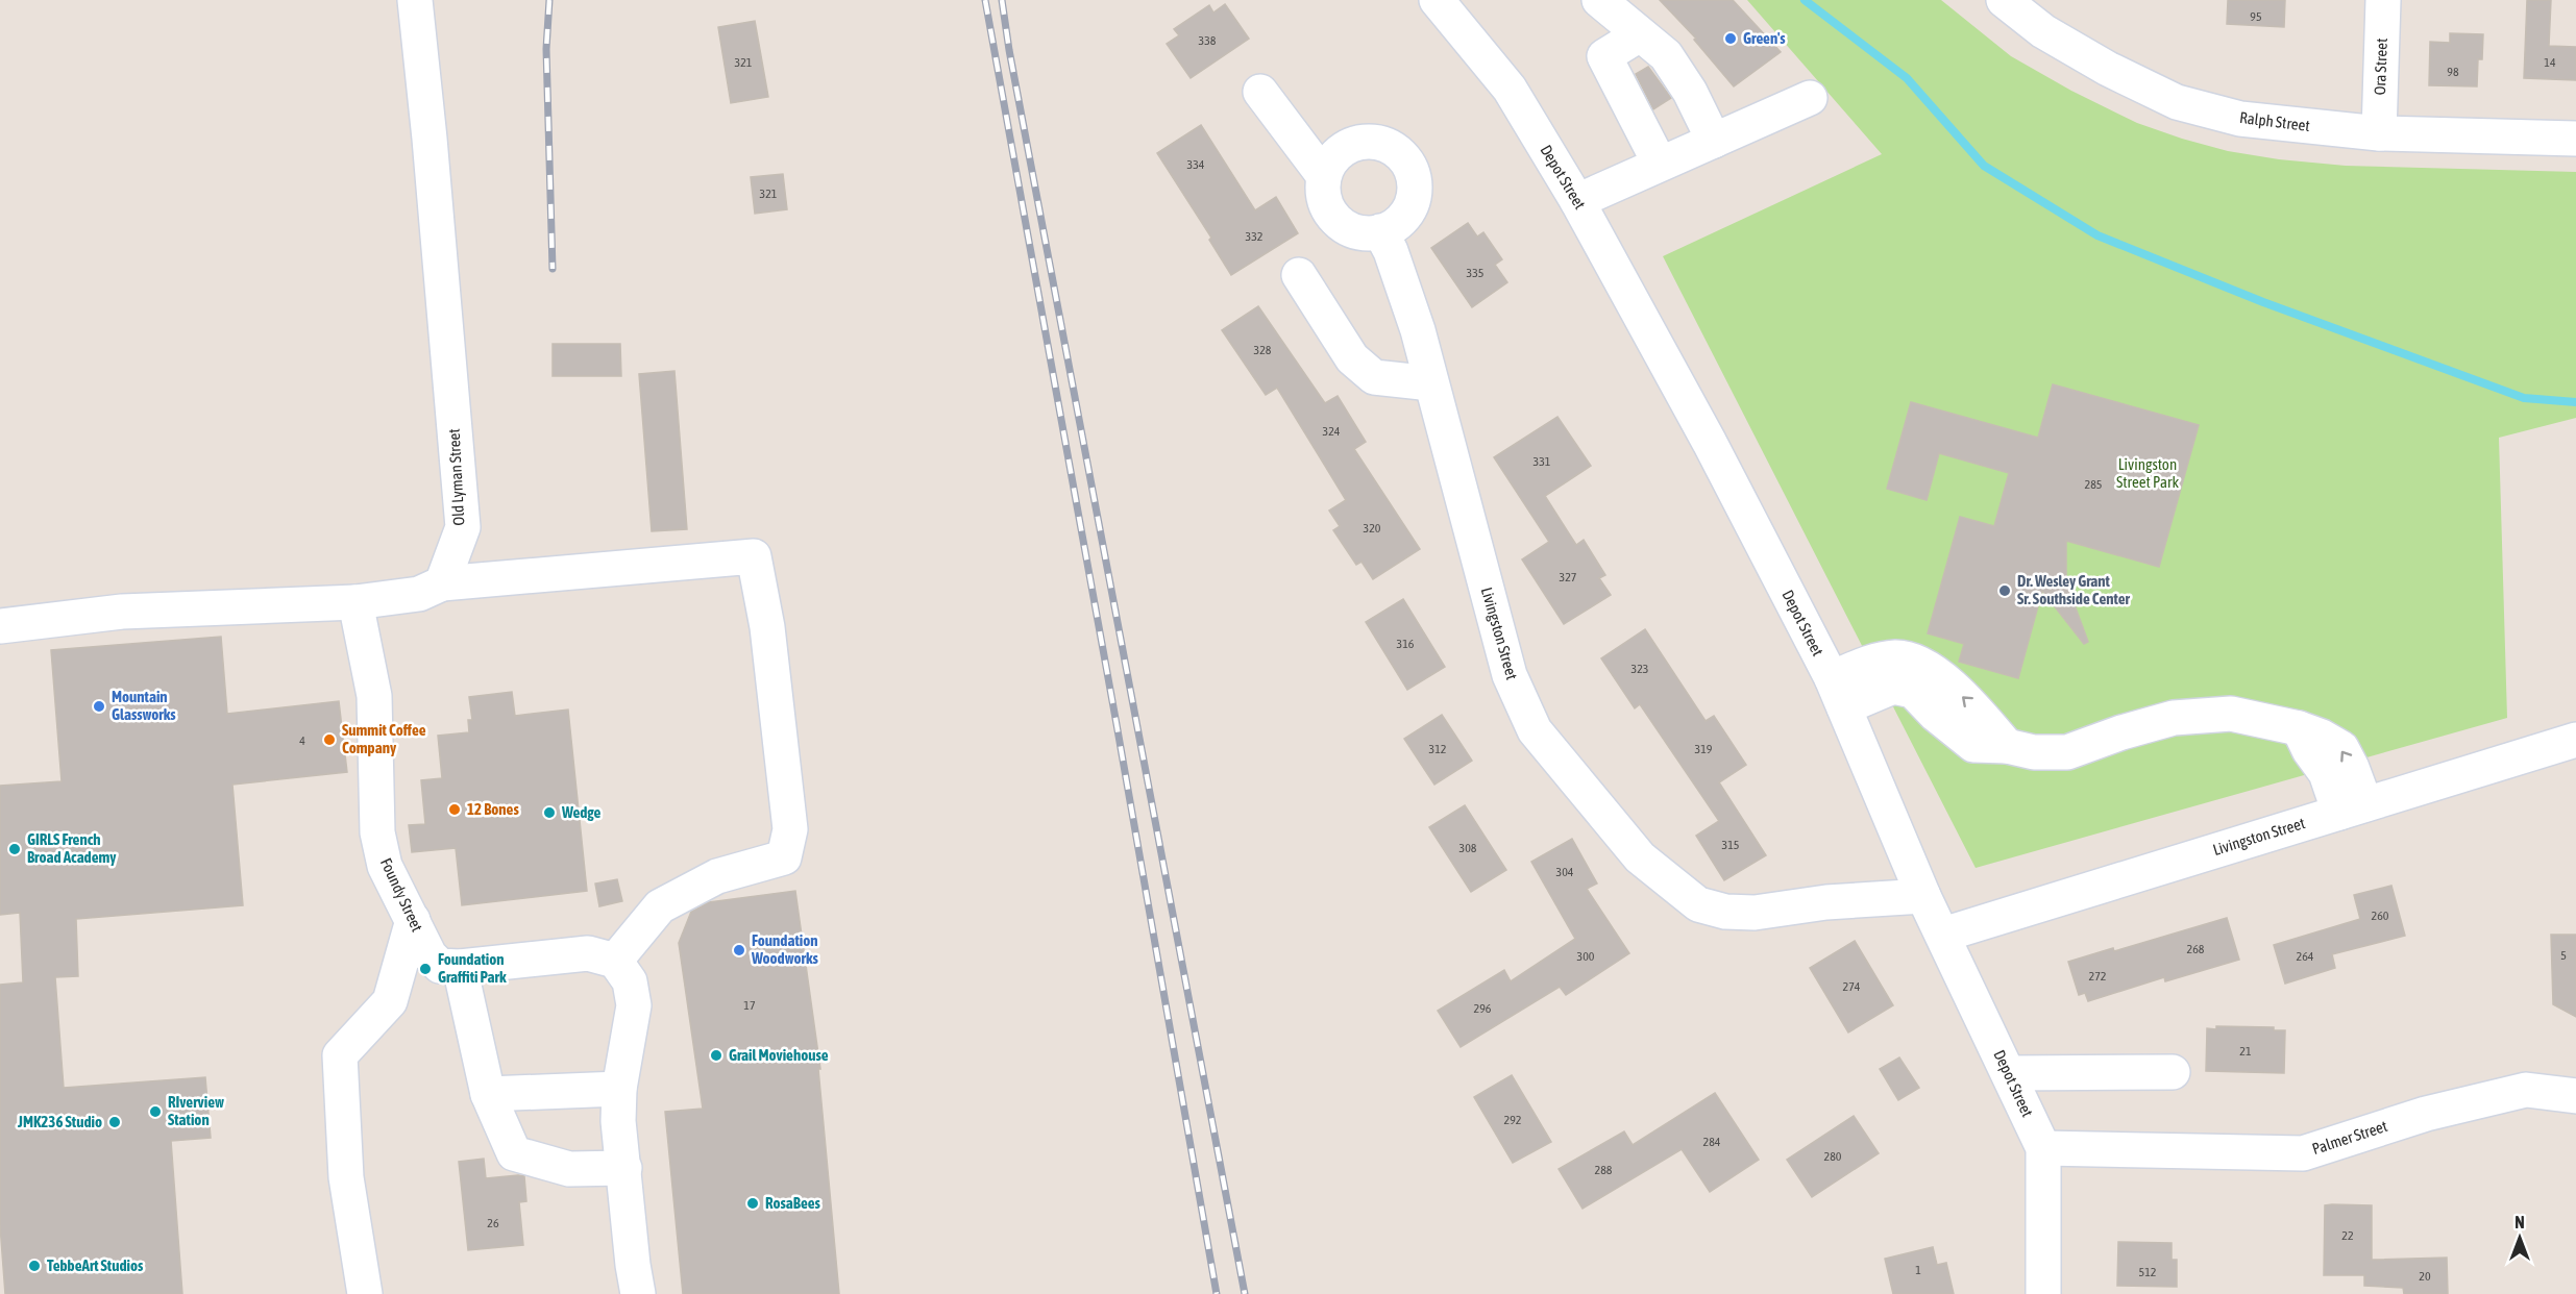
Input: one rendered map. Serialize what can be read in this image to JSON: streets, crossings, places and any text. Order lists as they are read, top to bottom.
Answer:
{
  "streets": {
    "street": [
      "Ora Street",
      "Ralph Street",
      "Depot Street",
      "Old Lyman Street",
      "Livingston Street",
      "Foundy Street",
      "Palmer Street"
    ]
  },
  "crossings": [
    ["Ora Street", "Ralph Street"],
    ["Depot Street", "Livingston Street"],
    ["Depot Street", "Palmer Street"]
  ],
  "parks": ["Livingston Street Park"],
  "places": [
    "Green's",
    "Dr. Wesley Grant Sr. Southside Center",
    "Mountain Glassworks",
    "Summit Coffee Company",
    "12 Bones",
    "Wedge",
    "GIRLS French Broad Academy",
    "Foundation Woodworks",
    "Foundation Graffiti Park",
    "Grail Moviehouse",
    "RIverview Station",
    "JMK236 Studio",
    "RosaBees",
    "TebbeArt Studios"
  ],
  "house_numbers": [
    "95",
    "338",
    "321",
    "14",
    "98",
    "334",
    "321",
    "332",
    "335",
    "328",
    "324",
    "331",
    "285",
    "320",
    "327",
    "316",
    "323",
    "4",
    "312",
    "319",
    "315",
    "308",
    "304",
    "260",
    "268",
    "5",
    "300",
    "264",
    "272",
    "274",
    "17",
    "296",
    "21",
    "292",
    "284",
    "280",
    "288",
    "26",
    "22",
    "1",
    "512",
    "20"
  ],
  "north": "top"
}
